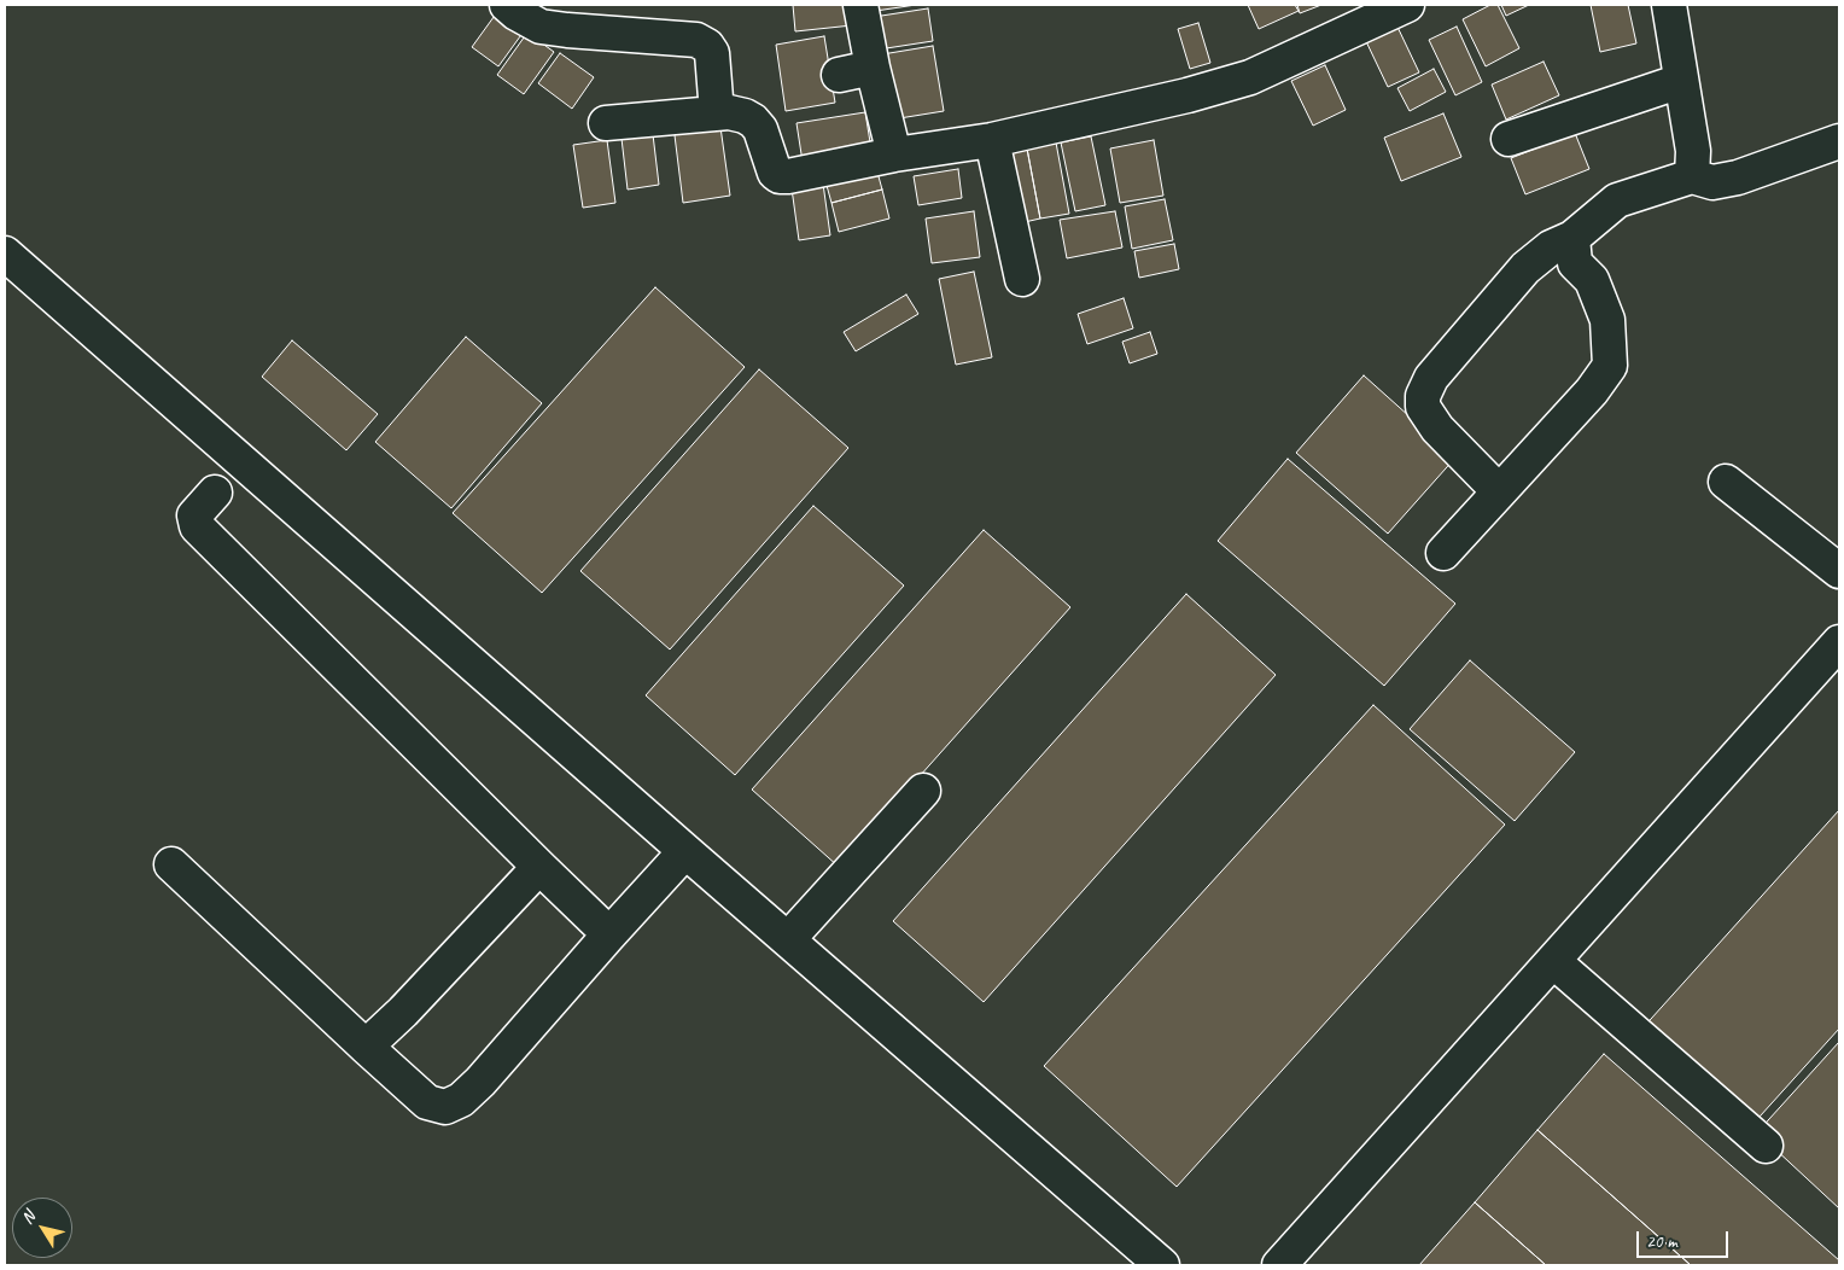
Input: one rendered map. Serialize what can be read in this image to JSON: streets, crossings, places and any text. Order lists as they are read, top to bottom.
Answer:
{
  "scale_bar": "20 m",
  "north": "top left"
}
